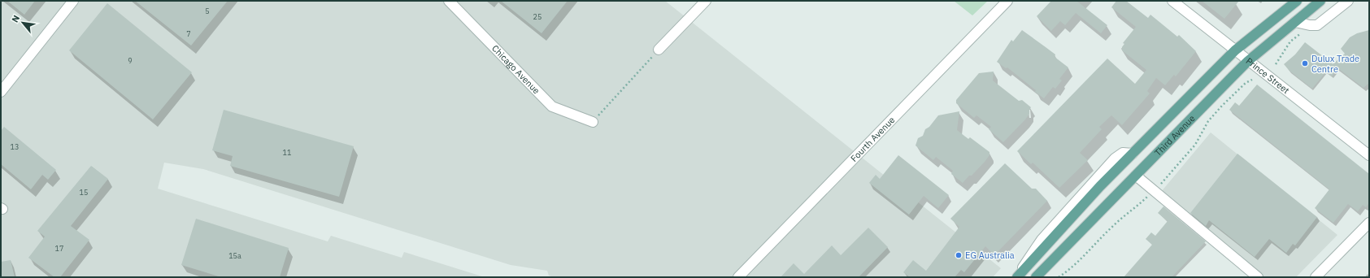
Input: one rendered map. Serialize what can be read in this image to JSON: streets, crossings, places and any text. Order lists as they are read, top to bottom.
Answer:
{
  "streets": {
    "main road": ["Third Avenue"],
    "street": ["Chicago Avenue", "Prince Street", "Fourth Avenue"]
  },
  "crossings": [
    ["Prince Street", "Third Avenue"]
  ],
  "places": ["Dulux Trade Centre", "EG Australia"],
  "house_numbers": [
    "5",
    "25",
    "7",
    "9",
    "13",
    "11",
    "15",
    "17",
    "15a"
  ],
  "north": "top left"
}
